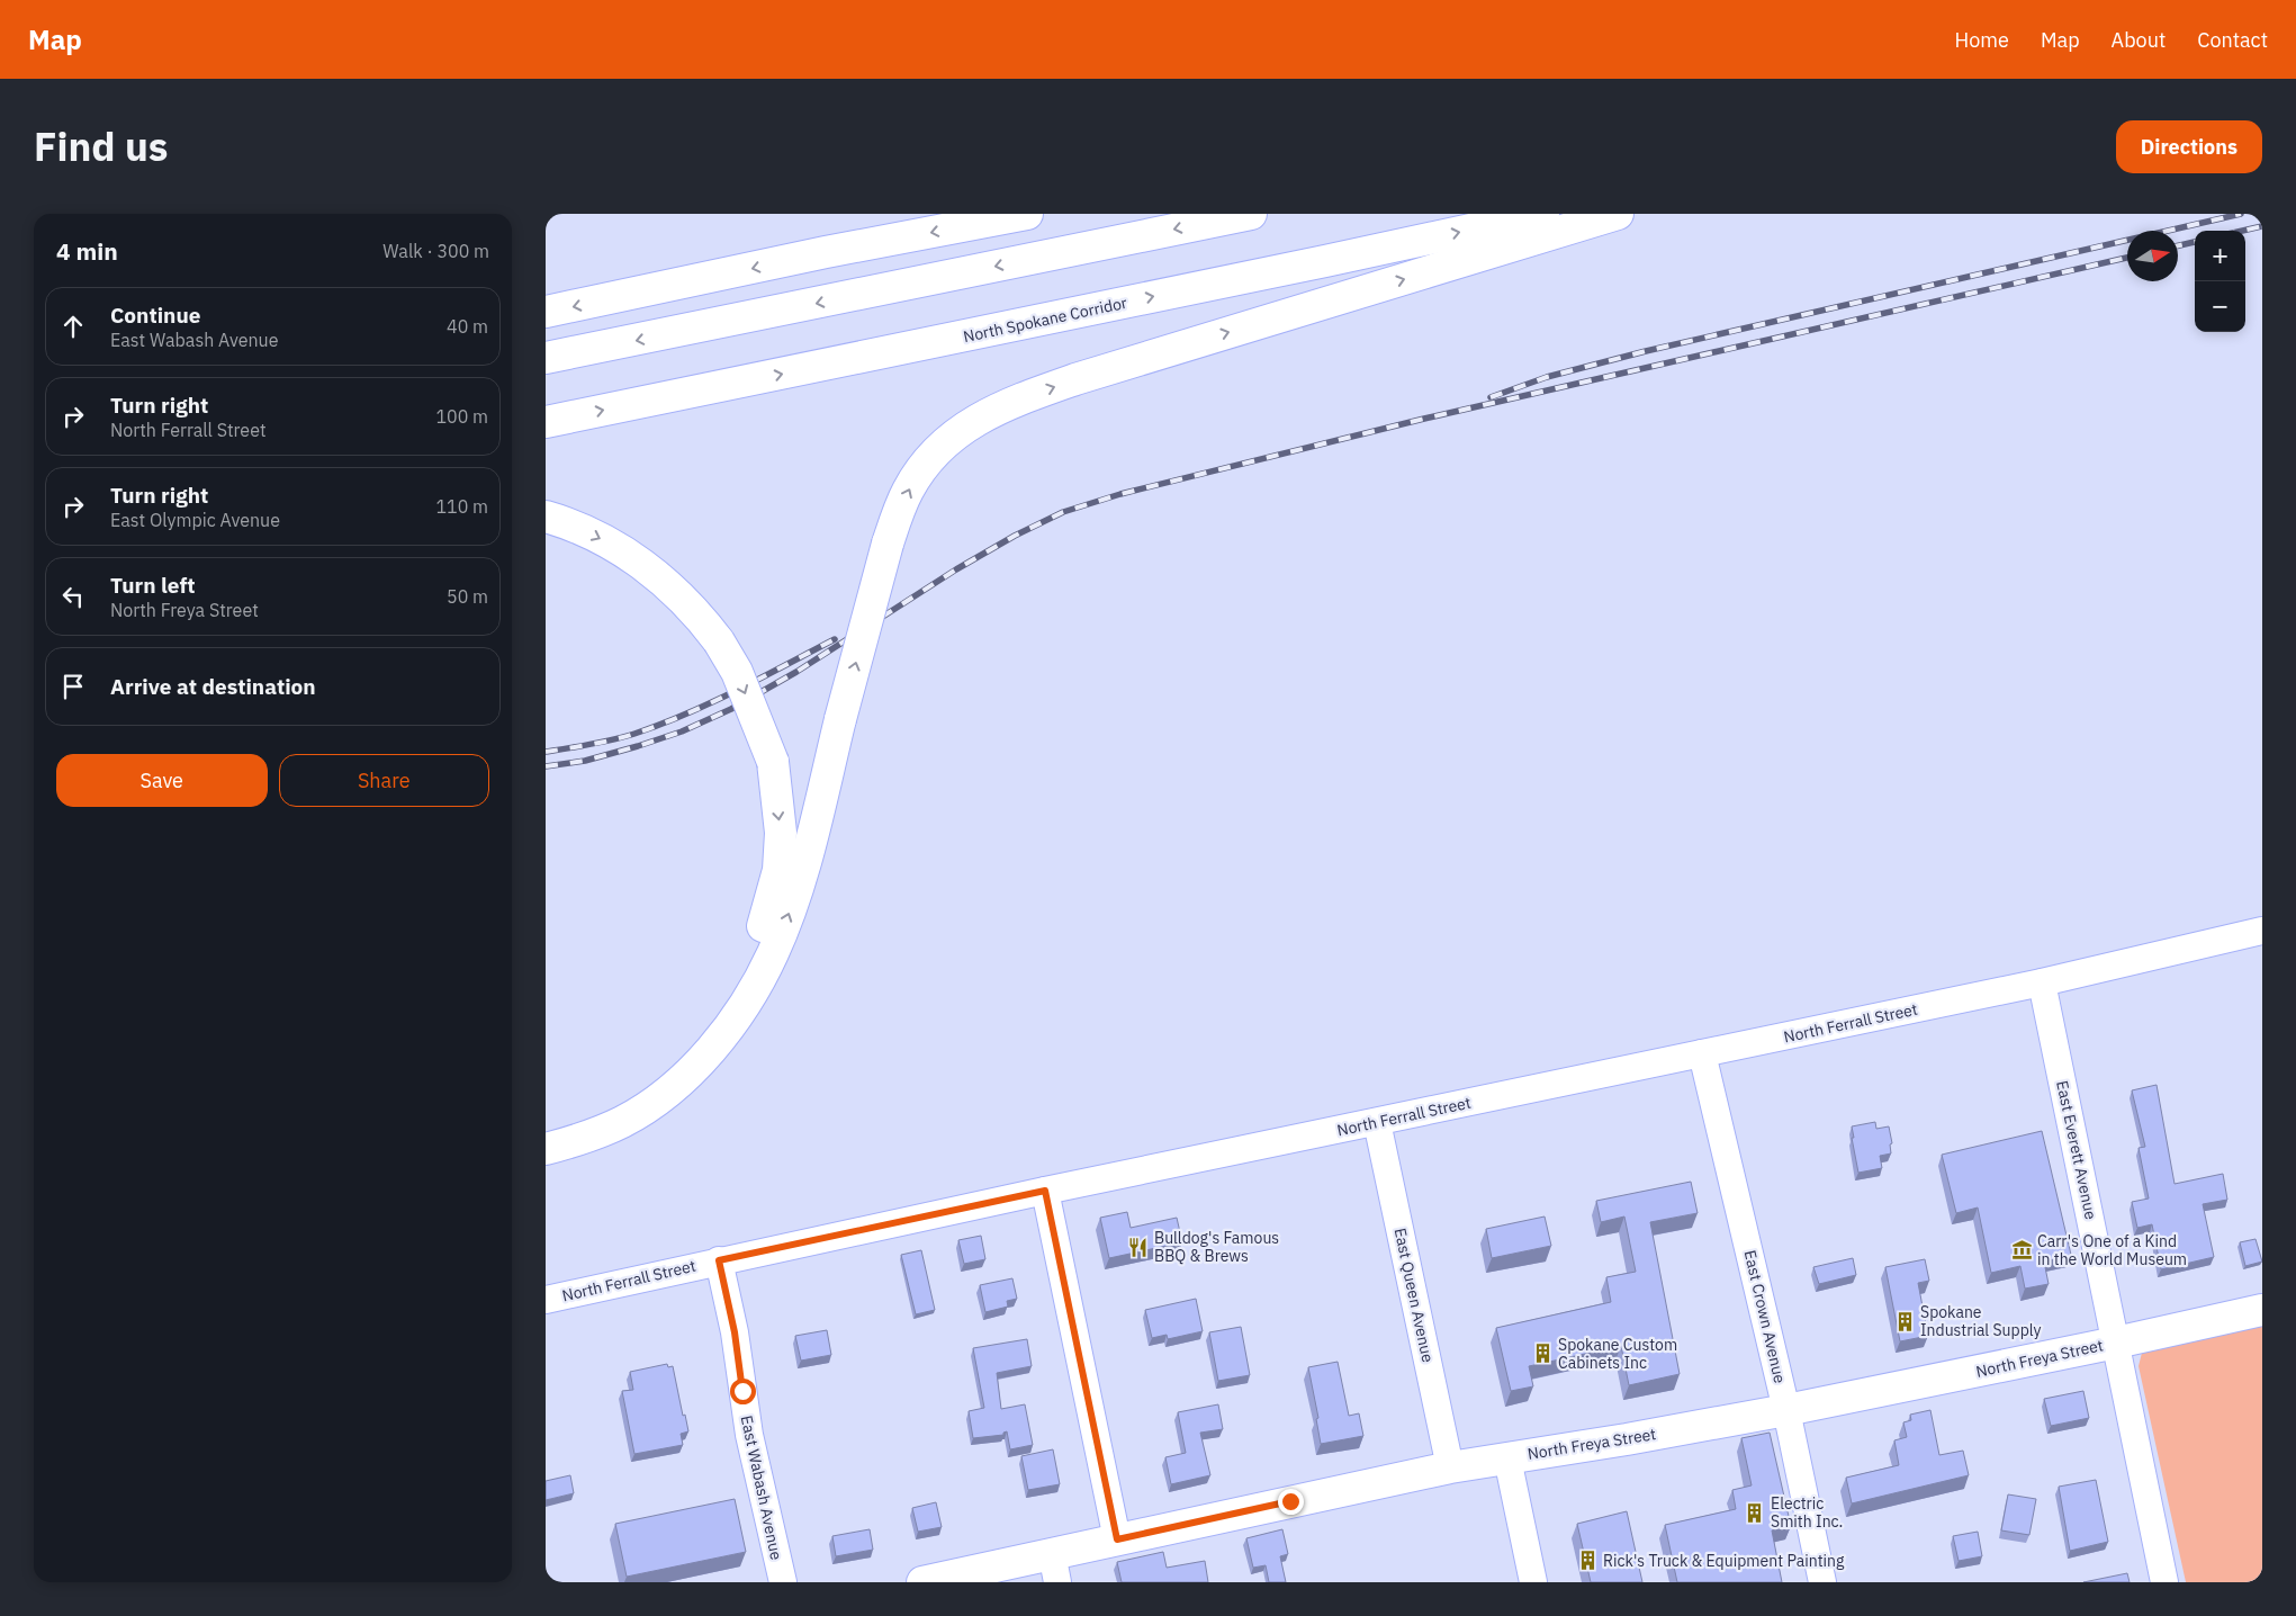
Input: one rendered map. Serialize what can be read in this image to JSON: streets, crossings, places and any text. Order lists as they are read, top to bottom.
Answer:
{
  "streets": {
    "main road": ["North Spokane Corridor", "North Freya Street"],
    "street": [
      "North Ferrall Street",
      "East Everett Avenue",
      "East Queen Avenue",
      "East Crown Avenue",
      "East Wabash Avenue"
    ]
  },
  "crossings": [
    ["North Ferrall Street", "East Everett Avenue"],
    ["North Ferrall Street", "East Queen Avenue"],
    ["North Ferrall Street", "East Crown Avenue"],
    ["North Ferrall Street", "East Wabash Avenue"],
    ["East Everett Avenue", "North Freya Street"],
    ["East Queen Avenue", "North Freya Street"],
    ["East Crown Avenue", "North Freya Street"]
  ],
  "places": {
    "restaurant": ["Bulldog's Famous BBQ & Brews"],
    "museum": ["Carr's One of a Kind in the World Museum"],
    "building": [
      "Spokane Industrial Supply",
      "Spokane Custom Cabinets Inc",
      "Electric Smith Inc.",
      "Rick's Truck & Equipment Painting"
    ]
  },
  "north": "right",
  "page": {
    "header": "Map",
    "nav": [
      "Home",
      "Map",
      "About",
      "Contact"
    ],
    "title": "Find us",
    "buttons": [
      "Directions",
      ["Save", "Share"]
    ],
    "heading": ["4 min", "Walk · 300 m"],
    "map_buttons": ["+", "−"],
    "list": [
      ["Continue", "East Wabash Avenue", "40 m"],
      ["Turn right", "North Ferrall Street", "100 m"],
      ["Turn right", "East Olympic Avenue", "110 m"],
      ["Turn left", "North Freya Street", "50 m"],
      "Arrive at destination"
    ]
  }
}
